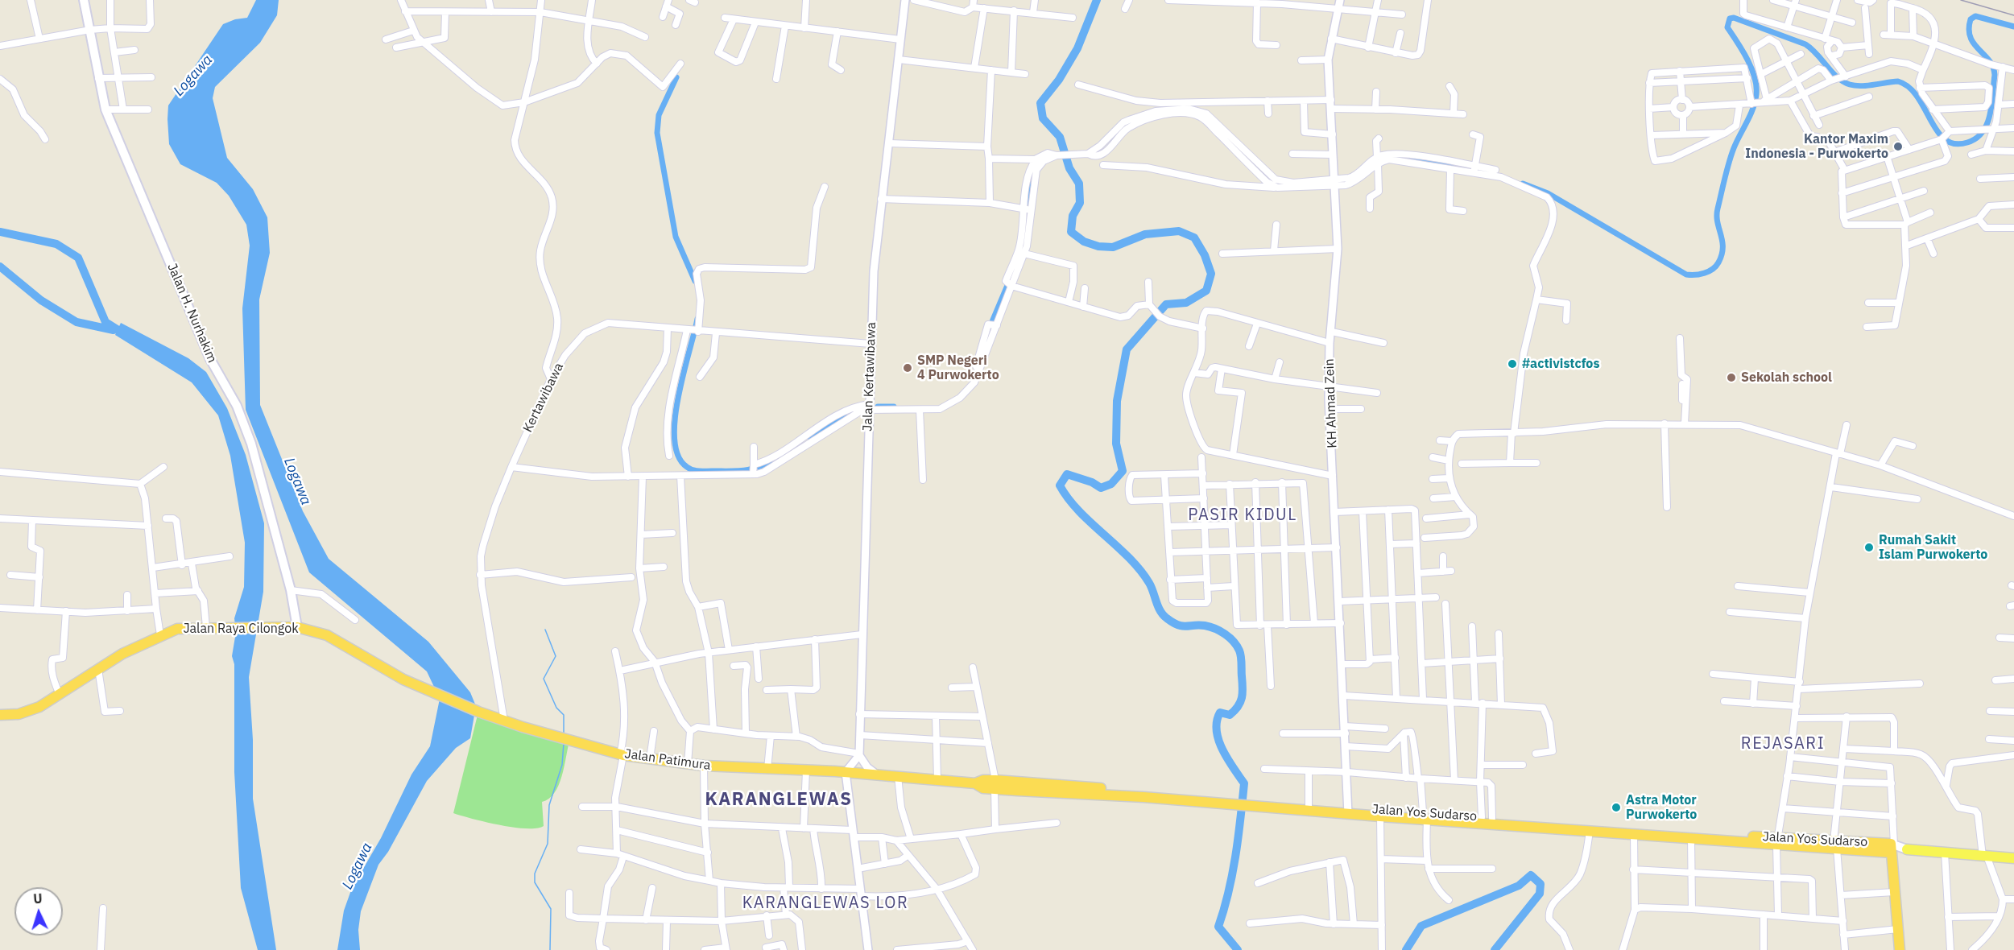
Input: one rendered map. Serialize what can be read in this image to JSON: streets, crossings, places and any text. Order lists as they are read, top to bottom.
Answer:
{
  "streets": {
    "highway": ["Jalan Raya Cilongok", "Jalan Patimura", "Jalan Yos Sudarso"],
    "main road": ["Jalan H. Nurhakim"],
    "street": ["Jalan Kertawibawa", "Kertawibawa", "KH Ahmad Zein"]
  },
  "crossings": [
    ["Jalan H. Nurhakim", "Jalan Raya Cilongok"],
    ["Jalan Kertawibawa", "Kertawibawa"],
    ["Kertawibawa", "Jalan Patimura"],
    ["KH Ahmad Zein", "Jalan Yos Sudarso"],
    ["Jalan Raya Cilongok", "Jalan Patimura"],
    ["Jalan Patimura", "Jalan Yos Sudarso"]
  ],
  "districts": [
    "PASIR KIDUL",
    "REJASARI",
    "KARANGLEWAS",
    "KARANGLEWAS LOR"
  ],
  "water": ["Logawa"],
  "places": [
    "Kantor Maxim Indonesia - Purwokerto",
    "#activistcfos",
    "SMP Negeri 4 Purwokerto",
    "Sekolah school",
    "Rumah Sakit Islam Purwokerto",
    "Astra Motor Purwokerto"
  ],
  "north": "top"
}
